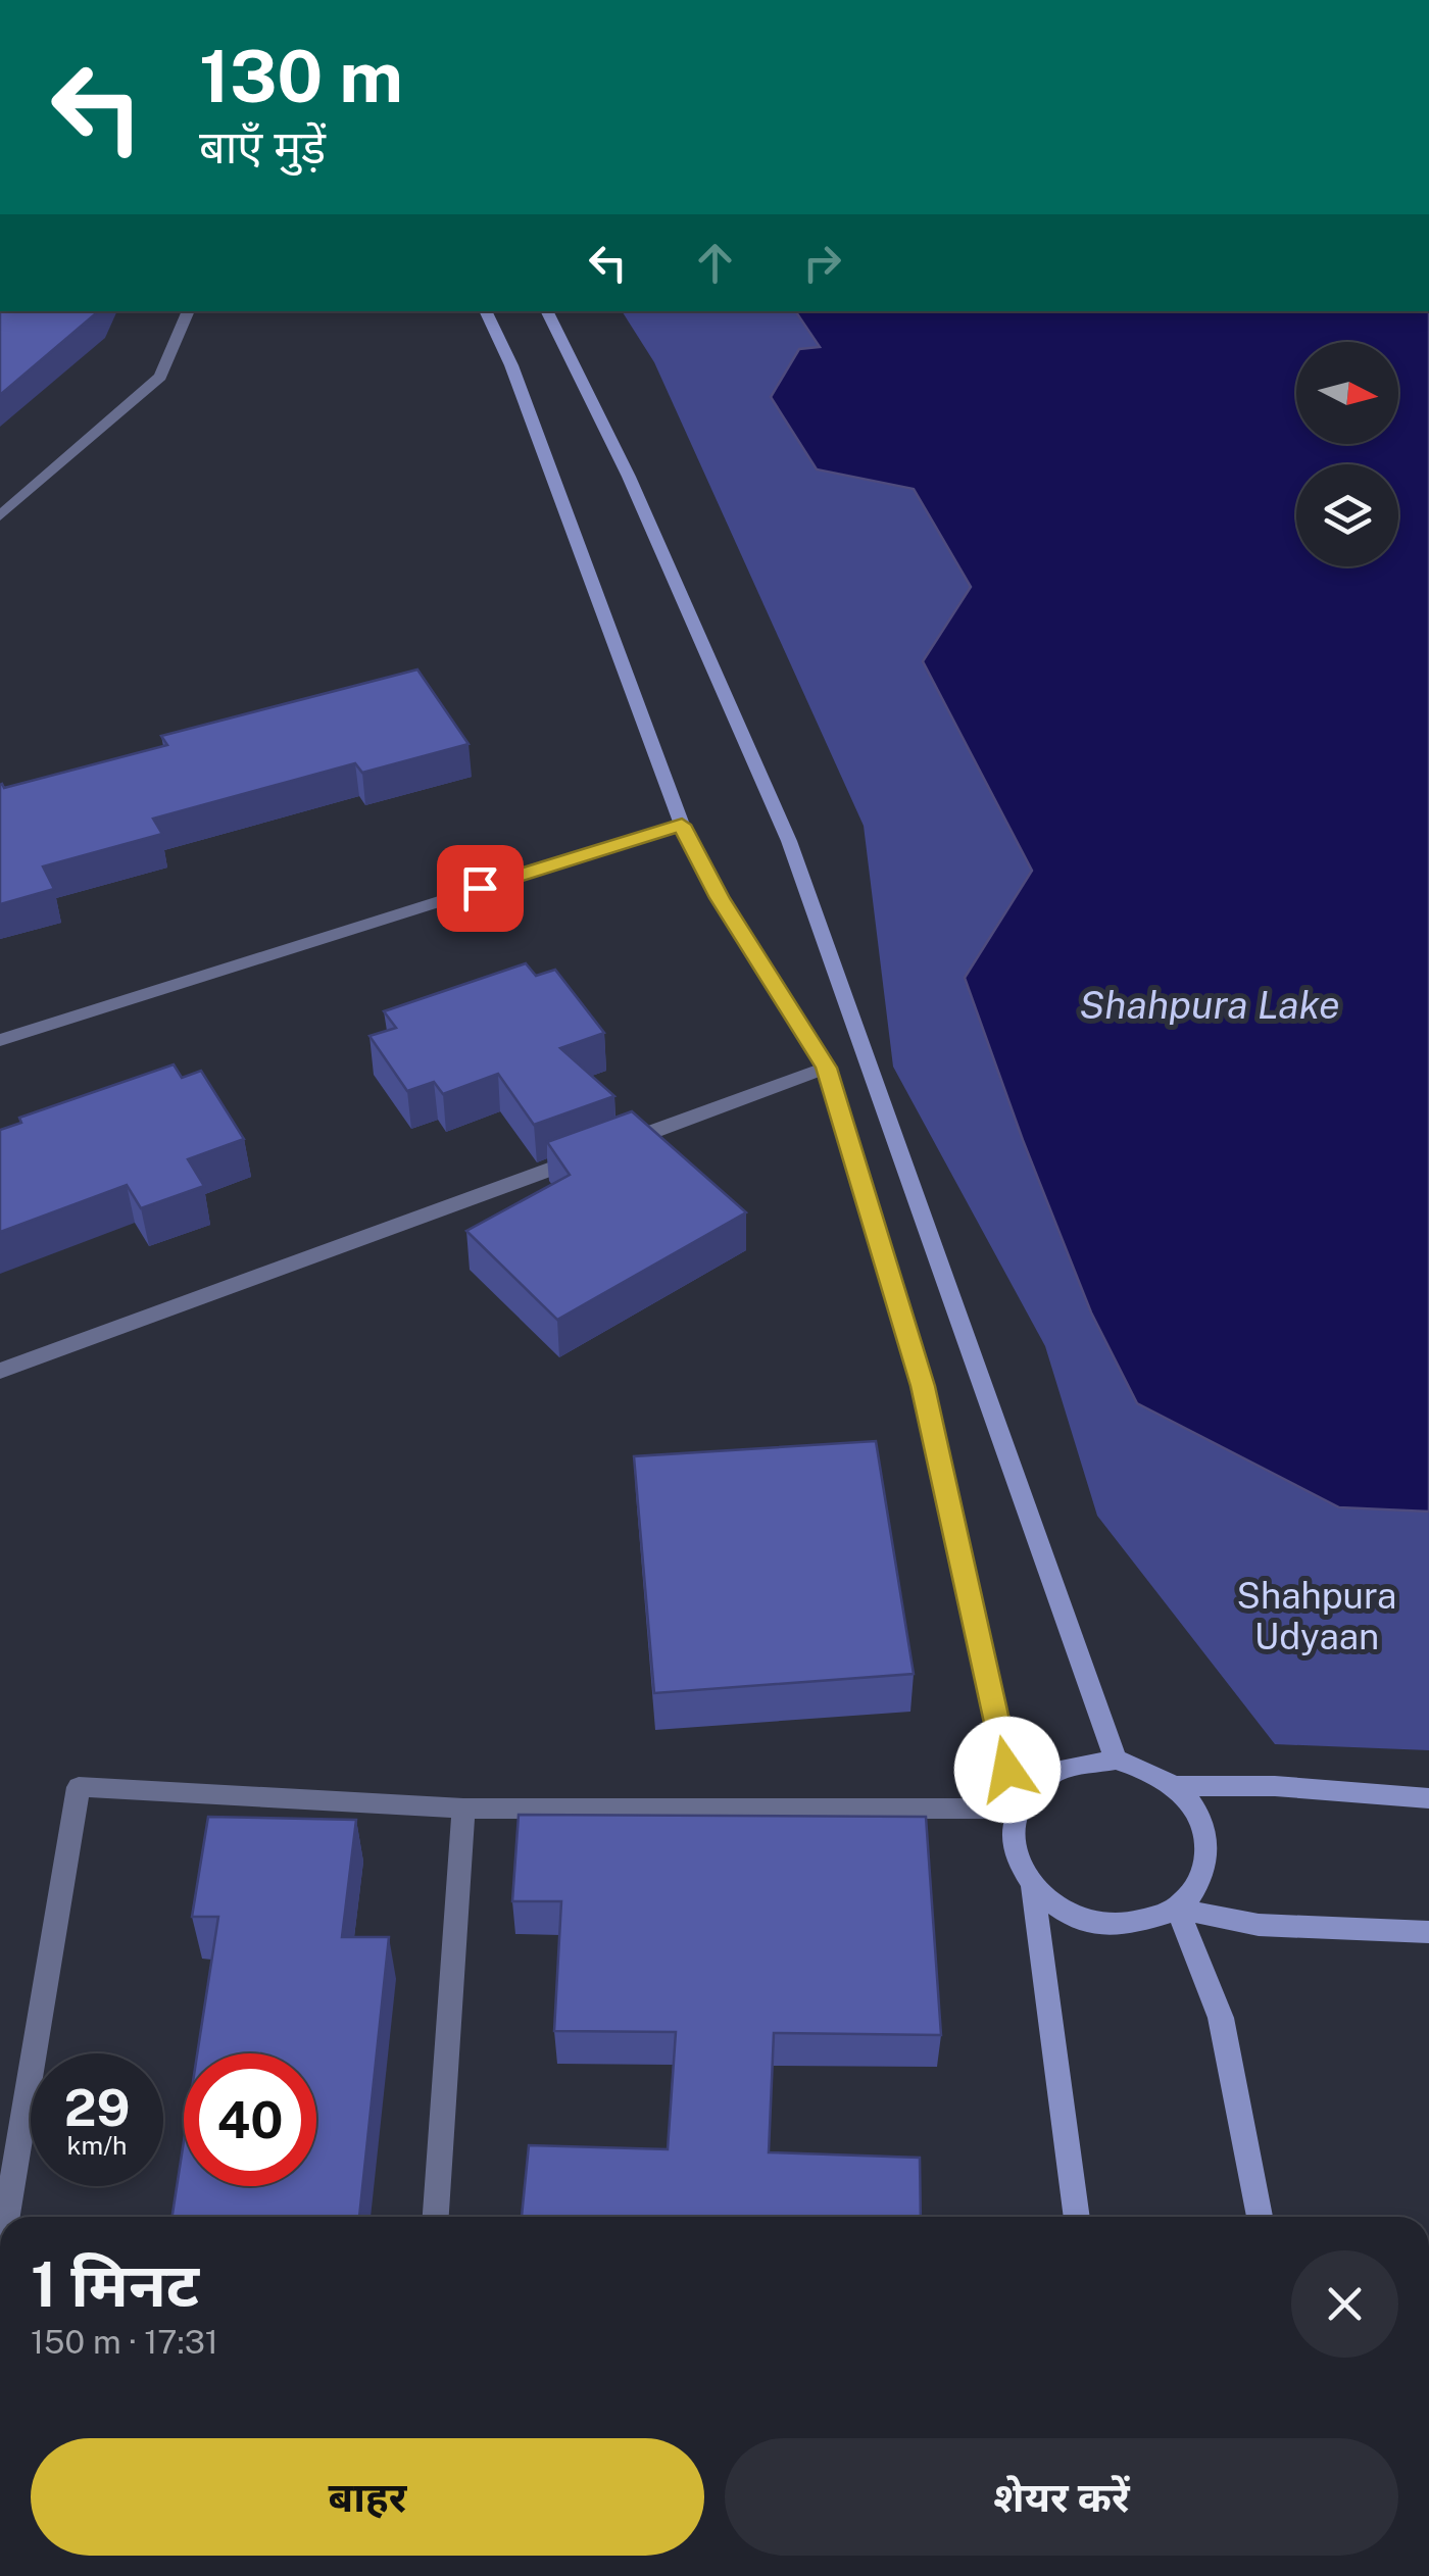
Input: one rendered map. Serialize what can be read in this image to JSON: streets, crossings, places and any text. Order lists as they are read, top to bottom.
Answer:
{
  "water": ["Shahpura Lake"],
  "parks": ["Shahpura Udyaan"],
  "north": "right",
  "page": {
    "turn": ["130 m", "बाएँ मुड़ें"],
    "speed": "29 km/h",
    "limit": "40",
    "heading": ["1 मिनट", "150 m · 17:31"],
    "buttons": ["बाहर", "शेयर करें"]
  }
}
